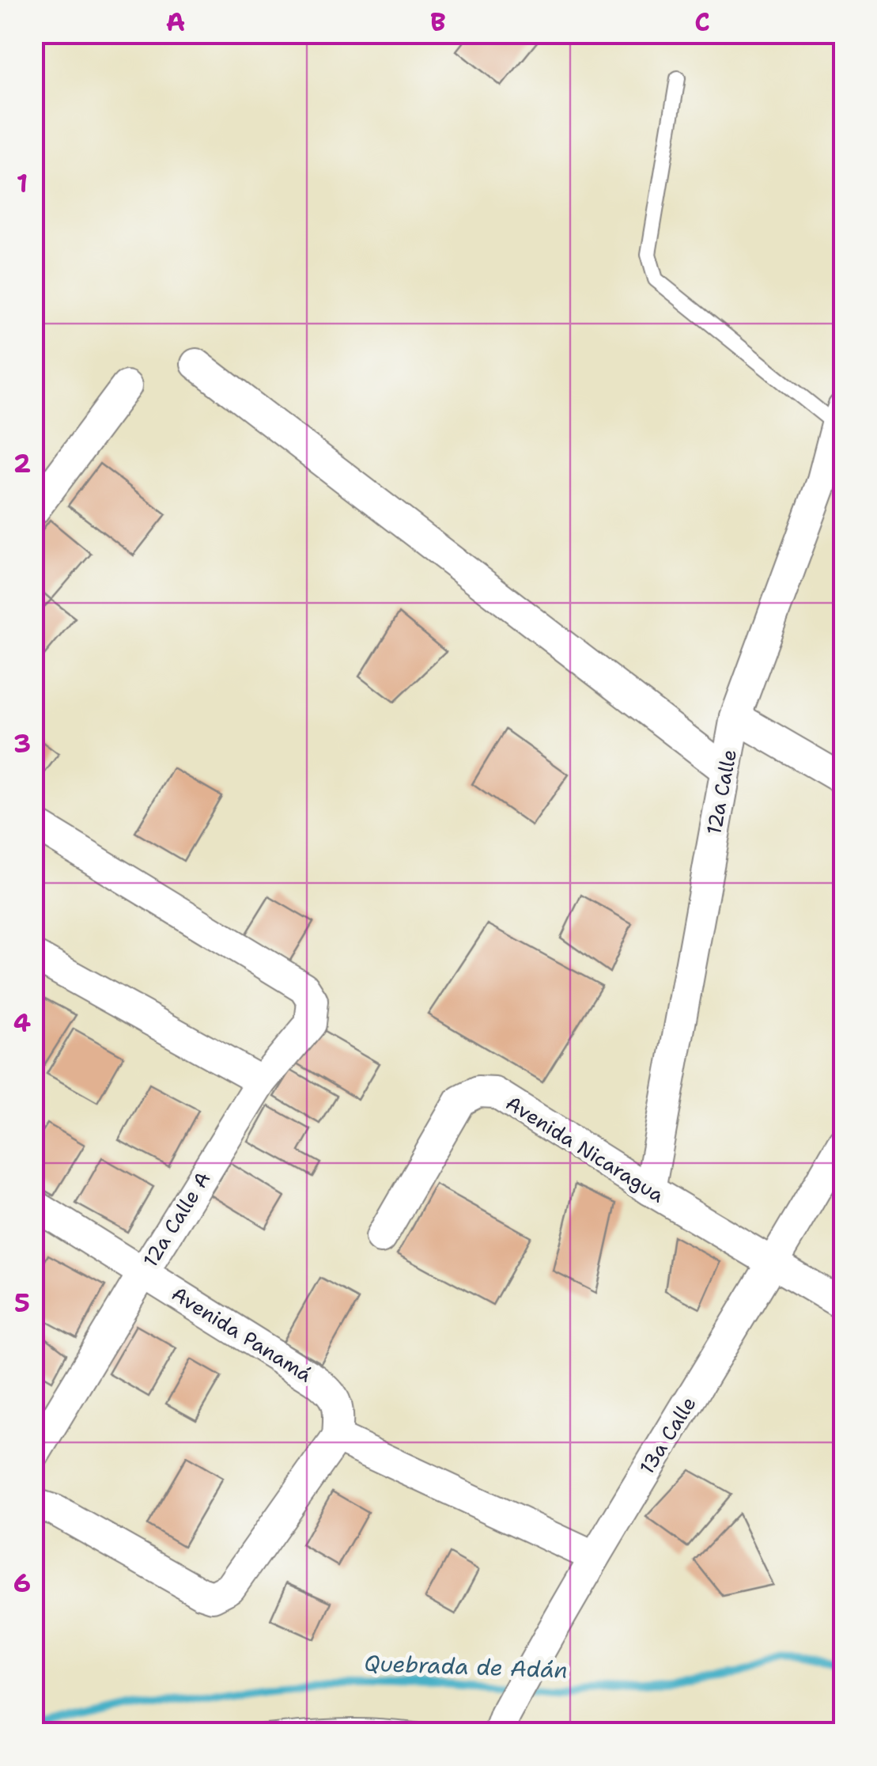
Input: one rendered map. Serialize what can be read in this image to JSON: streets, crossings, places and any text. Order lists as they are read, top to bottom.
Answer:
{
  "streets": {
    "street": [
      "12a Calle",
      "Avenida Nicaragua",
      "12a Calle A",
      "Avenida Panamá",
      "13a Calle"
    ]
  },
  "crossings": [
    ["12a Calle", "Avenida Nicaragua"],
    ["Avenida Nicaragua", "13a Calle"],
    ["12a Calle A", "Avenida Panamá"]
  ],
  "water": ["Quebrada de Adán"],
  "grid": {
    "columns": ["A", "B", "C"],
    "rows": [
      "1",
      "2",
      "3",
      "4",
      "5",
      "6"
    ]
  }
}
